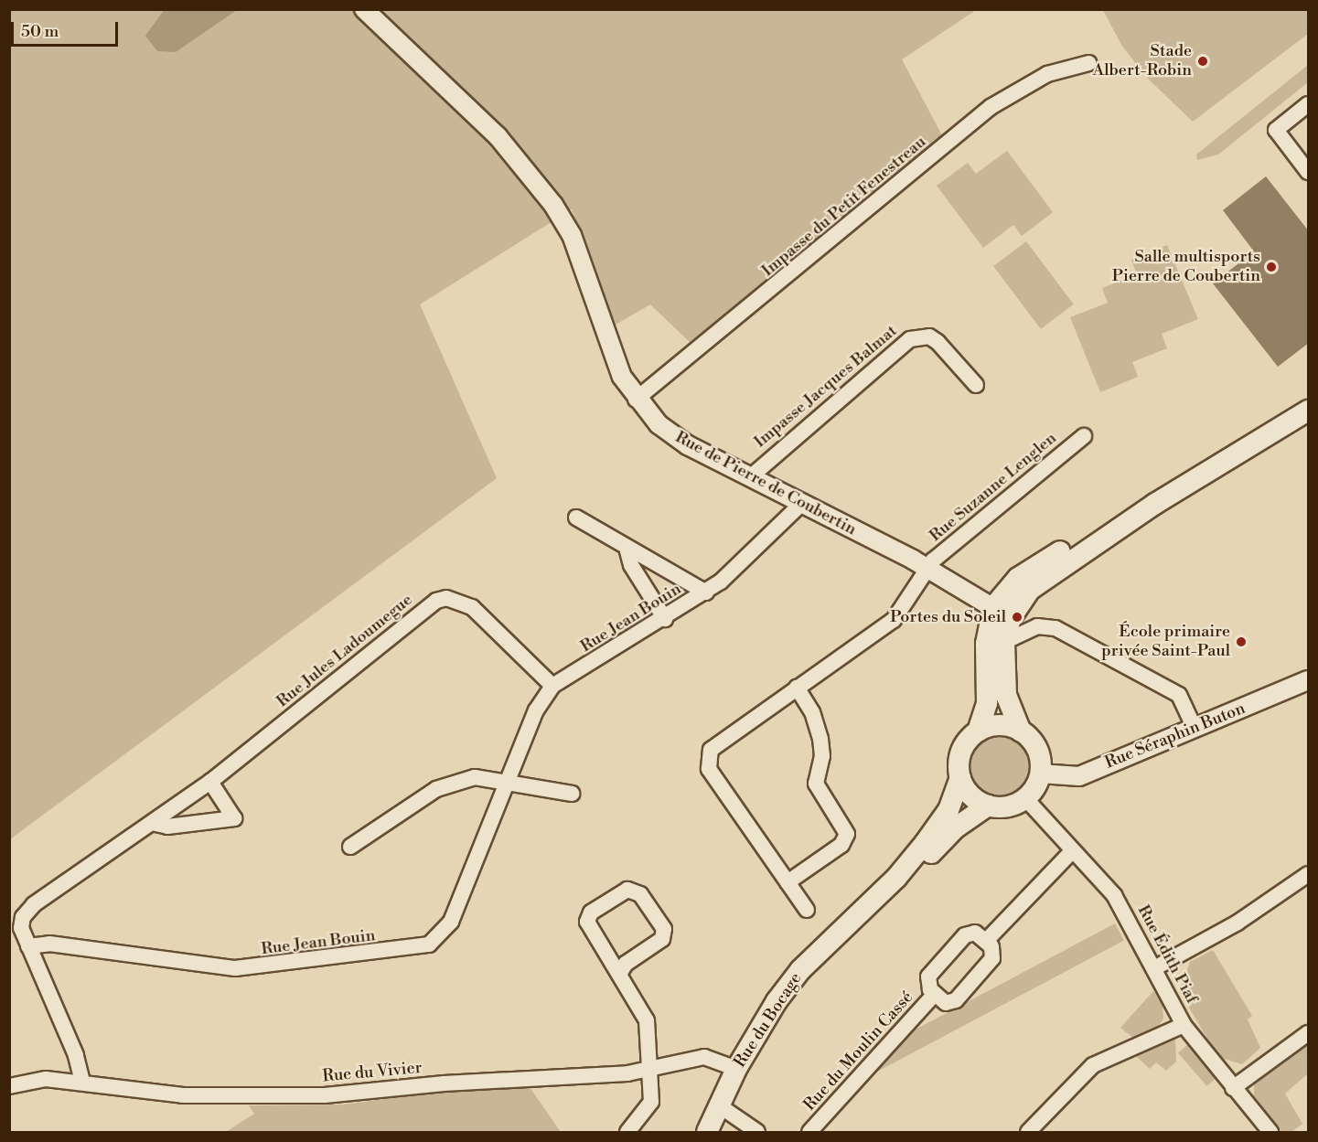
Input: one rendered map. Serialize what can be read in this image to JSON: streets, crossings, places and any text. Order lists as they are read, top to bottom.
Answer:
{
  "streets": {
    "main road": ["Rue du Bocage"],
    "street": [
      "Impasse du Petit Fenestreau",
      "Impasse Jacques Balmat",
      "Rue de Pierre de Coubertin",
      "Rue Suzanne Lenglen",
      "Rue Jean Bouin",
      "Rue Jules Ladoumegue",
      "Rue Séraphin Buton",
      "Rue Édith Piaf",
      "Rue du Moulin Cassé",
      "Rue du Vivier"
    ]
  },
  "crossings": [
    ["Impasse du Petit Fenestreau", "Rue de Pierre de Coubertin"],
    ["Impasse Jacques Balmat", "Rue de Pierre de Coubertin"],
    ["Rue de Pierre de Coubertin", "Rue Suzanne Lenglen"],
    ["Rue de Pierre de Coubertin", "Rue Jean Bouin"],
    ["Rue Jean Bouin", "Rue Jules Ladoumegue"],
    ["Rue Jules Ladoumegue", "Rue du Vivier"],
    ["Rue Séraphin Buton", "Rue Édith Piaf"],
    ["Rue Séraphin Buton", "Rue du Bocage"],
    ["Rue Édith Piaf", "Rue du Bocage"],
    ["Rue du Bocage", "Rue du Vivier"]
  ],
  "places": [
    "Stade Albert-Robin",
    "Salle multisports Pierre de Coubertin",
    "Portes du Soleil",
    "École primaire privée Saint-Paul"
  ],
  "scale_bar": "50 m"
}
